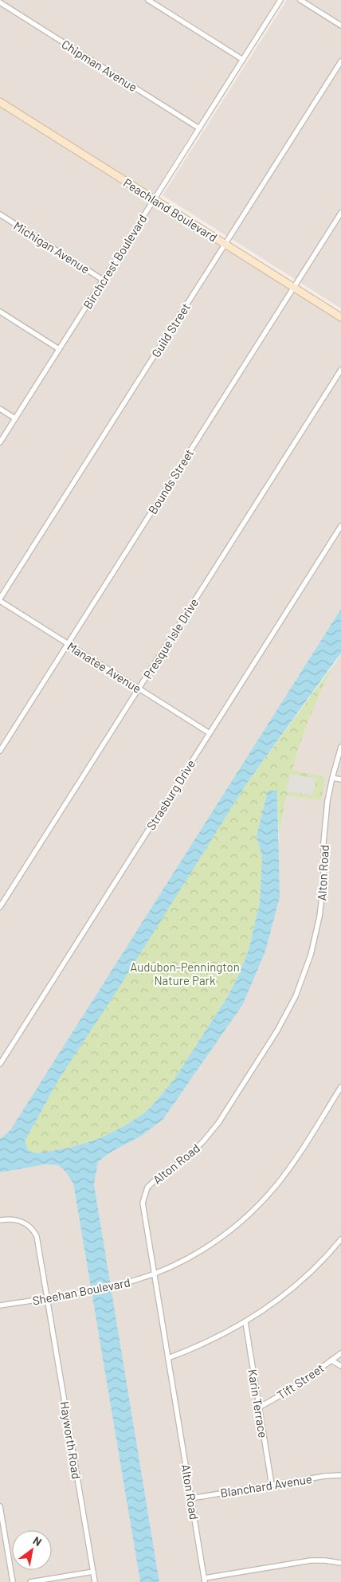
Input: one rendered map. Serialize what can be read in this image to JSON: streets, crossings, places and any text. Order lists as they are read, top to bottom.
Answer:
{
  "streets": {
    "street": [
      "Chipman Avenue",
      "Peachland Boulevard",
      "Michigan Avenue",
      "Birchcrest Boulevard",
      "Guild Street",
      "Bounds Street",
      "Presque Isle Drive",
      "Manatee Avenue",
      "Strasburg Drive",
      "Alton Road",
      "Sheehan Boulevard",
      "Tift Street",
      "Karin Terrace",
      "Hayworth Road",
      "Blanchard Avenue"
    ]
  },
  "crossings": [
    ["Chipman Avenue", "Birchcrest Boulevard"],
    ["Peachland Boulevard", "Birchcrest Boulevard"],
    ["Peachland Boulevard", "Guild Street"],
    ["Peachland Boulevard", "Bounds Street"],
    ["Michigan Avenue", "Birchcrest Boulevard"],
    ["Guild Street", "Manatee Avenue"],
    ["Bounds Street", "Manatee Avenue"],
    ["Presque Isle Drive", "Manatee Avenue"],
    ["Manatee Avenue", "Strasburg Drive"],
    ["Alton Road", "Sheehan Boulevard"],
    ["Alton Road", "Blanchard Avenue"],
    ["Sheehan Boulevard", "Hayworth Road"],
    ["Tift Street", "Karin Terrace"],
    ["Karin Terrace", "Blanchard Avenue"]
  ],
  "parks": ["Audubon-Pennington Nature Park"],
  "north": "top right"
}
